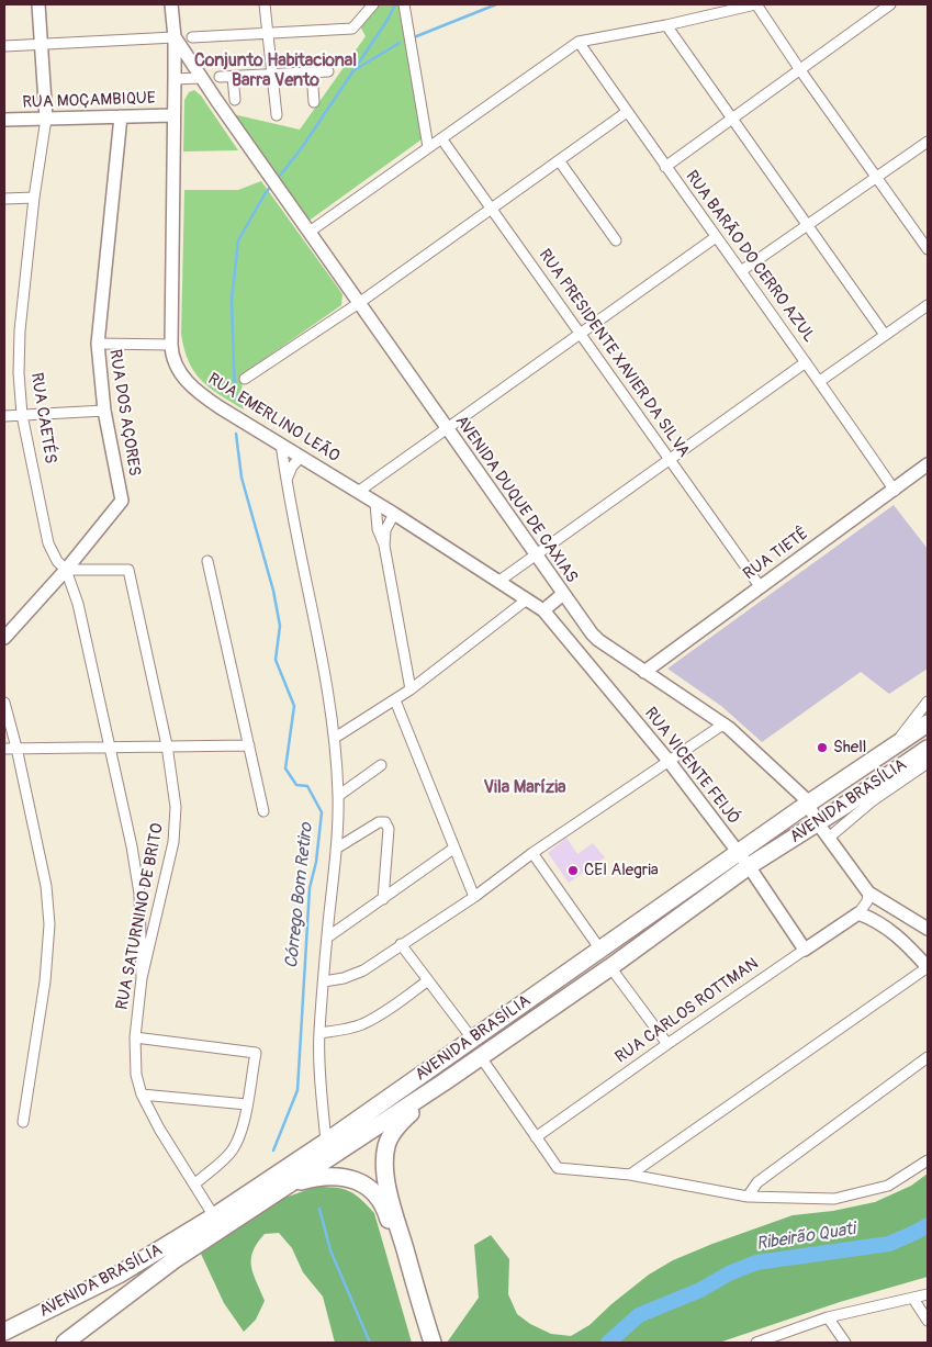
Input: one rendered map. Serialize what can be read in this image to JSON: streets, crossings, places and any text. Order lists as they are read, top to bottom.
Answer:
{
  "streets": {
    "highway": ["AVENIDA BRASÍLIA"],
    "street": [
      "RUA MOÇAMBIQUE",
      "RUA BARÃO DO CERRO AZUL",
      "RUA PRESIDENTE XAVIER DA SILVA",
      "RUA DOS AÇORES",
      "RUA CAETÉS",
      "RUA EMERLINO LEÃO",
      "AVENIDA DUQUE DE CAXIAS",
      "RUA TIETÊ",
      "RUA VICENTE FEIJÓ",
      "RUA SATURNINO DE BRITO",
      "RUA CARLOS ROTTMAN"
    ]
  },
  "crossings": [
    ["RUA MOÇAMBIQUE", "RUA DOS AÇORES"],
    ["RUA MOÇAMBIQUE", "RUA CAETÉS"],
    ["RUA MOÇAMBIQUE", "RUA EMERLINO LEÃO"],
    ["RUA BARÃO DO CERRO AZUL", "RUA TIETÊ"],
    ["RUA PRESIDENTE XAVIER DA SILVA", "RUA TIETÊ"],
    ["RUA DOS AÇORES", "RUA CAETÉS"],
    ["RUA DOS AÇORES", "RUA SATURNINO DE BRITO"],
    ["RUA CAETÉS", "RUA SATURNINO DE BRITO"],
    ["RUA EMERLINO LEÃO", "AVENIDA DUQUE DE CAXIAS"],
    ["RUA EMERLINO LEÃO", "RUA VICENTE FEIJÓ"],
    ["AVENIDA DUQUE DE CAXIAS", "RUA TIETÊ"],
    ["AVENIDA DUQUE DE CAXIAS", "AVENIDA BRASÍLIA"],
    ["RUA VICENTE FEIJÓ", "AVENIDA BRASÍLIA"],
    ["RUA VICENTE FEIJÓ", "RUA CARLOS ROTTMAN"],
    ["AVENIDA BRASÍLIA", "RUA SATURNINO DE BRITO"]
  ],
  "districts": ["Conjunto Habitacional Barra Vento", "Vila Marízia"],
  "water": ["Córrego Bom Retiro", "Ribeirão Quati"],
  "places": ["Shell", "CEI Alegria"]
}
